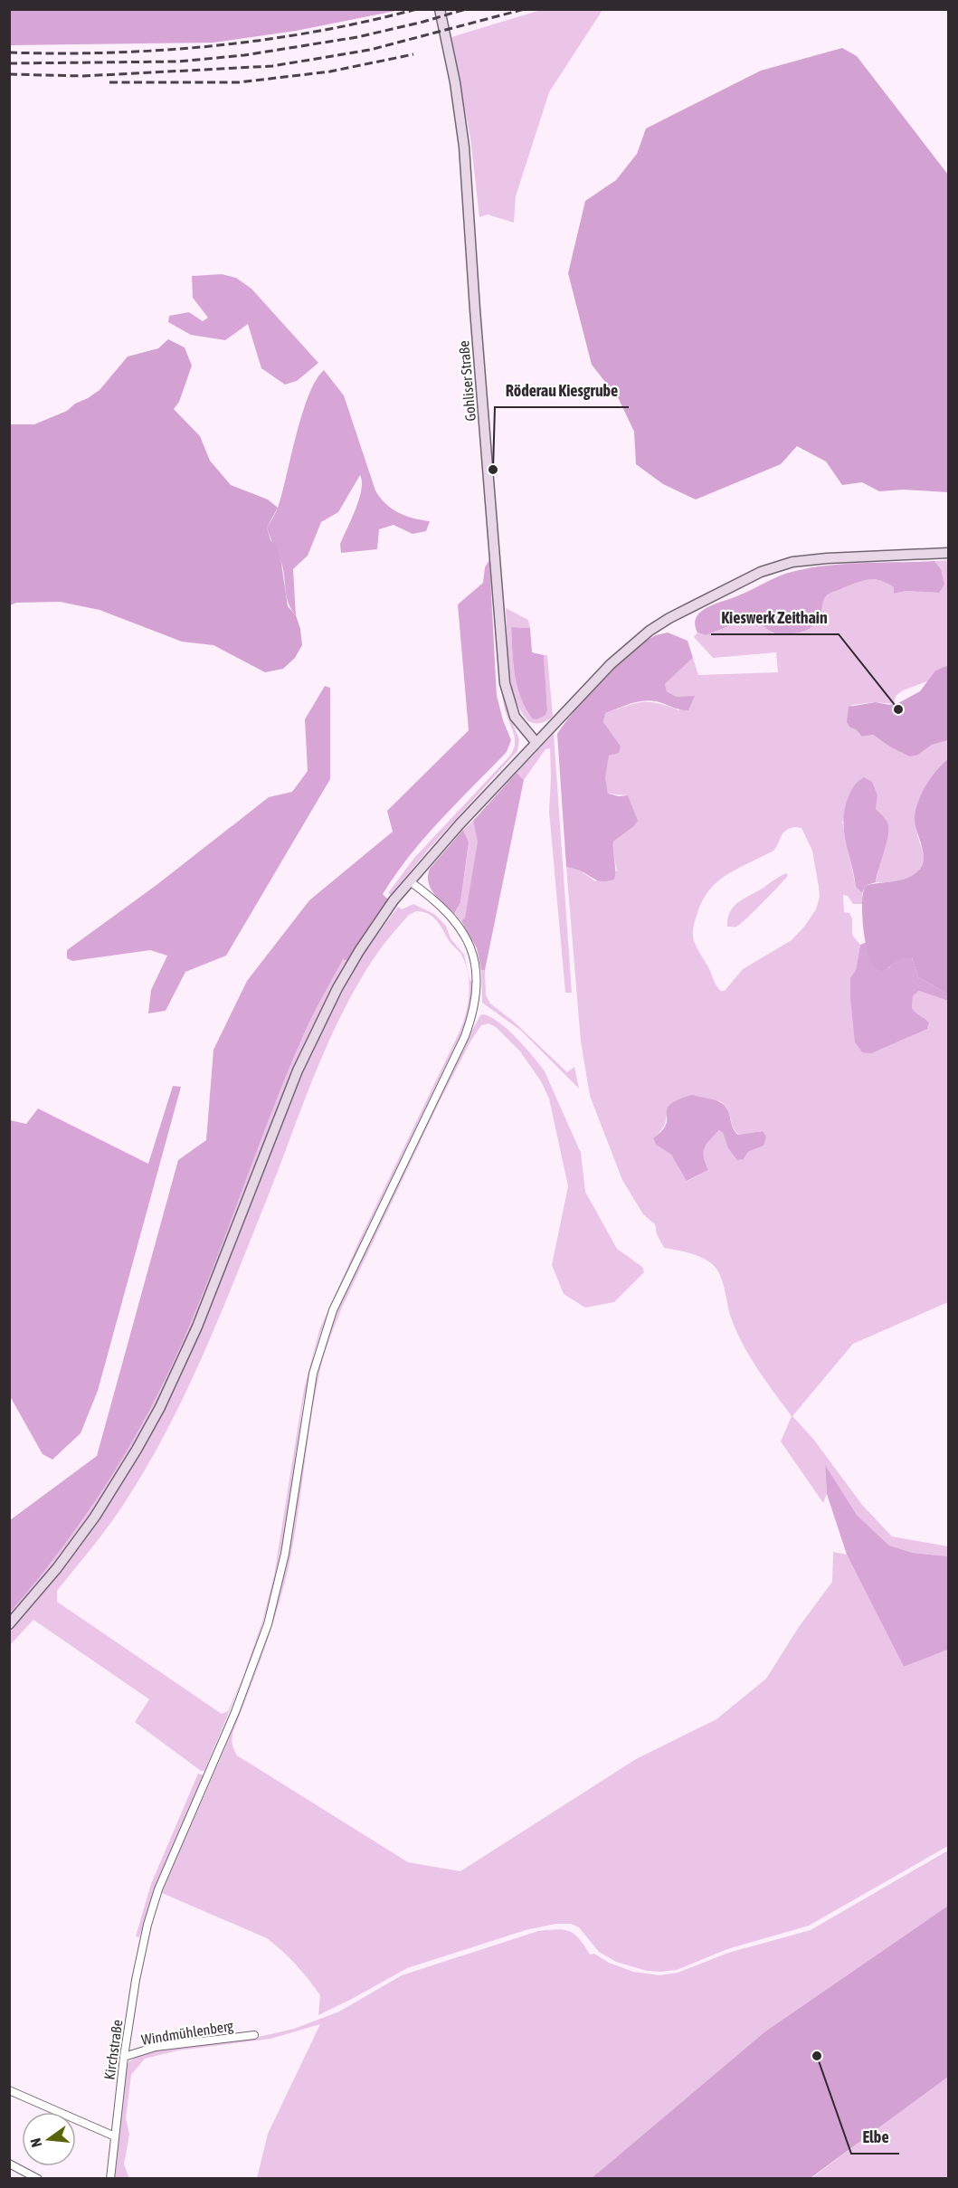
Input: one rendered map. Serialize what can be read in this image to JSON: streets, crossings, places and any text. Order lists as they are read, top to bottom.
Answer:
{
  "streets": {
    "main road": ["Gohliser Straße"],
    "street": ["Windmühlenberg", "Kirchstraße"]
  },
  "crossings": [
    ["Windmühlenberg", "Kirchstraße"]
  ],
  "places": ["Röderau Kiesgrube", "Kieswerk Zeithain", "Elbe"],
  "north": "left"
}
